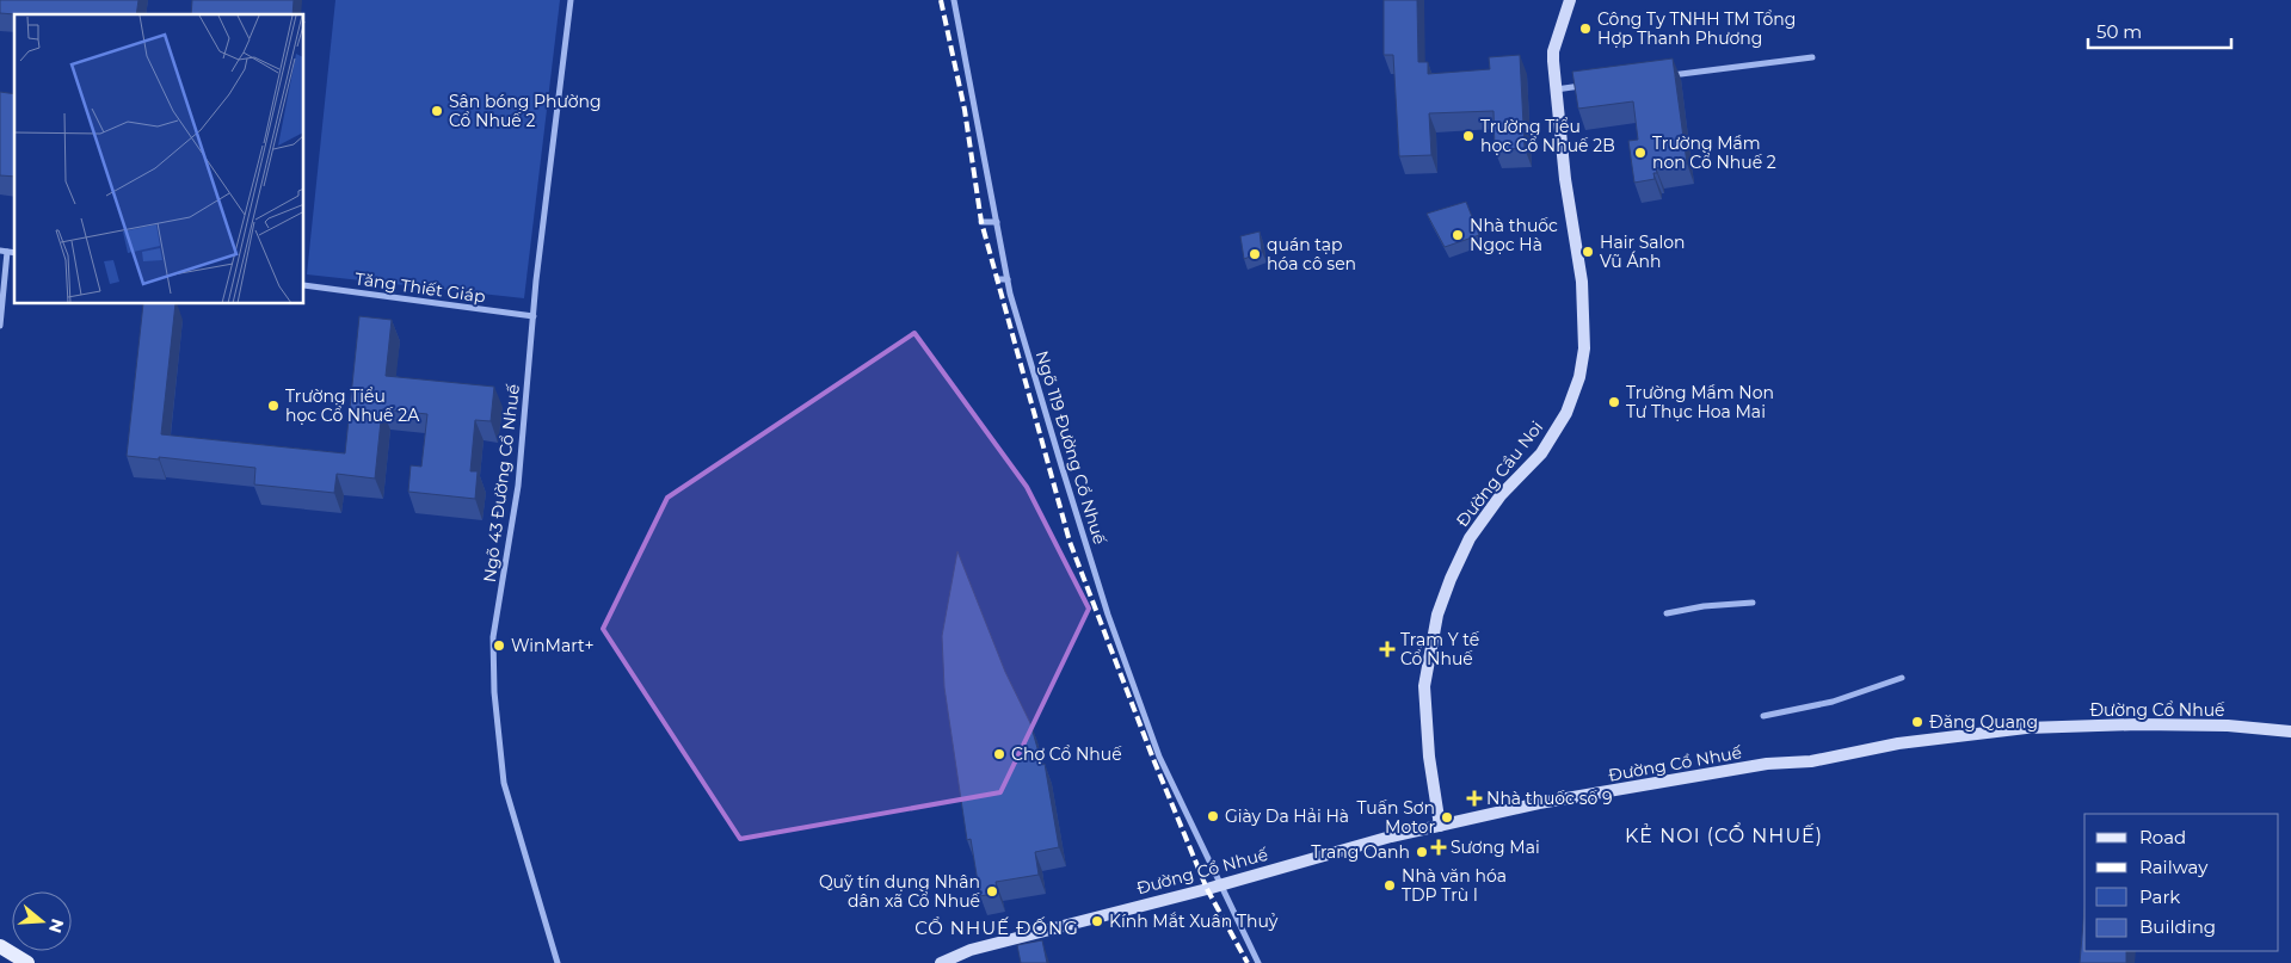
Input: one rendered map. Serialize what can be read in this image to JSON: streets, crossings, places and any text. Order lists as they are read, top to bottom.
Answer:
{
  "streets": {
    "main road": ["Đường Cầu Noi", "Đường Cổ Nhuế"],
    "street": ["Tăng Thiết Giáp", "Ngõ 119 Đường Cổ Nhuế", "Ngõ 43 Đường Cổ Nhuế"]
  },
  "crossings": [
    ["Tăng Thiết Giáp", "Ngõ 43 Đường Cổ Nhuế"],
    ["Ngõ 119 Đường Cổ Nhuế", "Đường Cổ Nhuế"],
    ["Đường Cầu Noi", "Đường Cổ Nhuế"]
  ],
  "districts": ["KẺ NOI (CỔ NHUẾ)", "CỔ NHUẾ ĐỐNG"],
  "places": {
    "other": [
      "Công Ty TNHH TM Tổng Hợp Thanh Phương",
      "Sân bóng Phường Cổ Nhuế 2",
      "Trường Tiểu học Cổ Nhuế 2B",
      "Trường Mầm non Cổ Nhuế 2",
      "Nhà thuốc Ngọc Hà",
      "Hair Salon Vũ Ánh",
      "quán tạp hóa cô sen",
      "Trường Mầm Non Tư Thục Hoa Mai",
      "Trường Tiểu học Cổ Nhuế 2A",
      "WinMart+",
      "Đăng Quang",
      "Chợ Cổ Nhuế",
      "Giày Da Hải Hà",
      "Tuấn Sơn Motor",
      "Trang Oanh",
      "Nhà văn hóa TDP Trù I",
      "Quỹ tín dụng Nhân dân xã Cổ Nhuế",
      "Kính Mắt Xuân Thuỷ"
    ],
    "health": ["Trạm Y tế Cổ Nhuế", "Nhà thuốc số 9", "Sương Mai"]
  },
  "legend": [
    "Road",
    "Railway",
    "Park",
    "Building"
  ],
  "scale_bar": "50 m",
  "north": "right"
}
